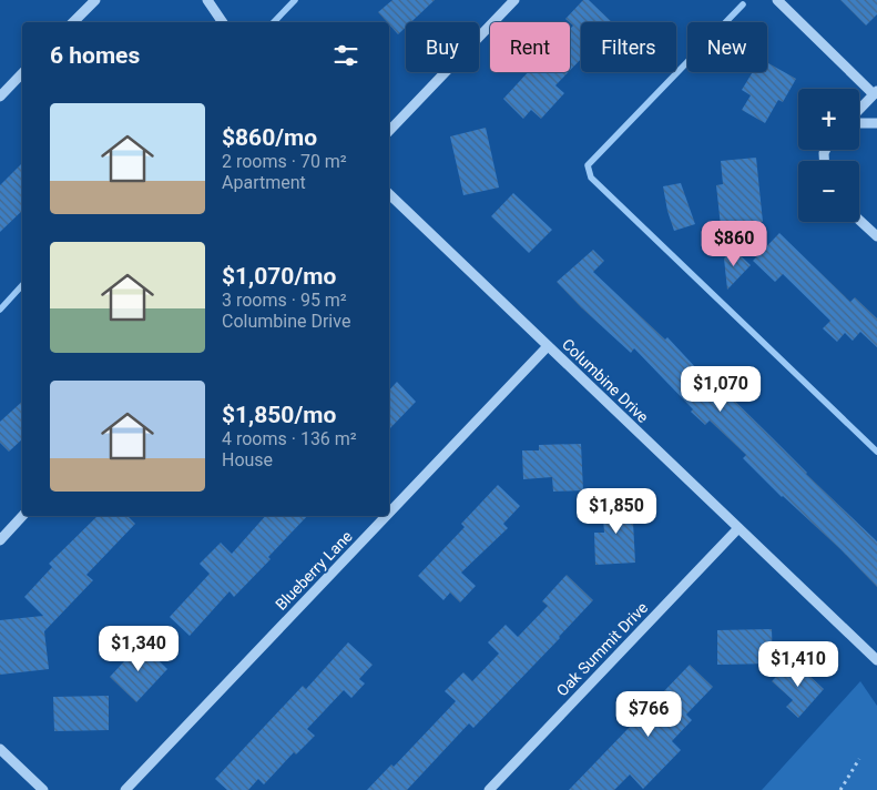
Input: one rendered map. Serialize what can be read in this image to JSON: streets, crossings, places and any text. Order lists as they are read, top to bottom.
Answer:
{
  "streets": {
    "street": ["Columbine Drive", "Blueberry Lane", "Oak Summit Drive"]
  },
  "crossings": [
    ["Columbine Drive", "Blueberry Lane"],
    ["Columbine Drive", "Oak Summit Drive"]
  ],
  "page": {
    "chip": [
      "Buy",
      "Rent",
      "Filters",
      "New"
    ],
    "heading": "6 homes",
    "map_buttons": ["+", "−"],
    "list": [
      {
        "name": "$860/mo",
        "note": "2 rooms · 70 m² · Apartment"
      },
      {
        "name": "$1,070/mo",
        "note": "3 rooms · 95 m² · Columbine Drive"
      },
      {
        "name": "$1,850/mo",
        "note": "4 rooms · 136 m² · House"
      }
    ],
    "price": [
      "$860",
      "$1,070",
      "$1,850",
      "$1,340",
      "$1,410",
      "$766"
    ]
  }
}
